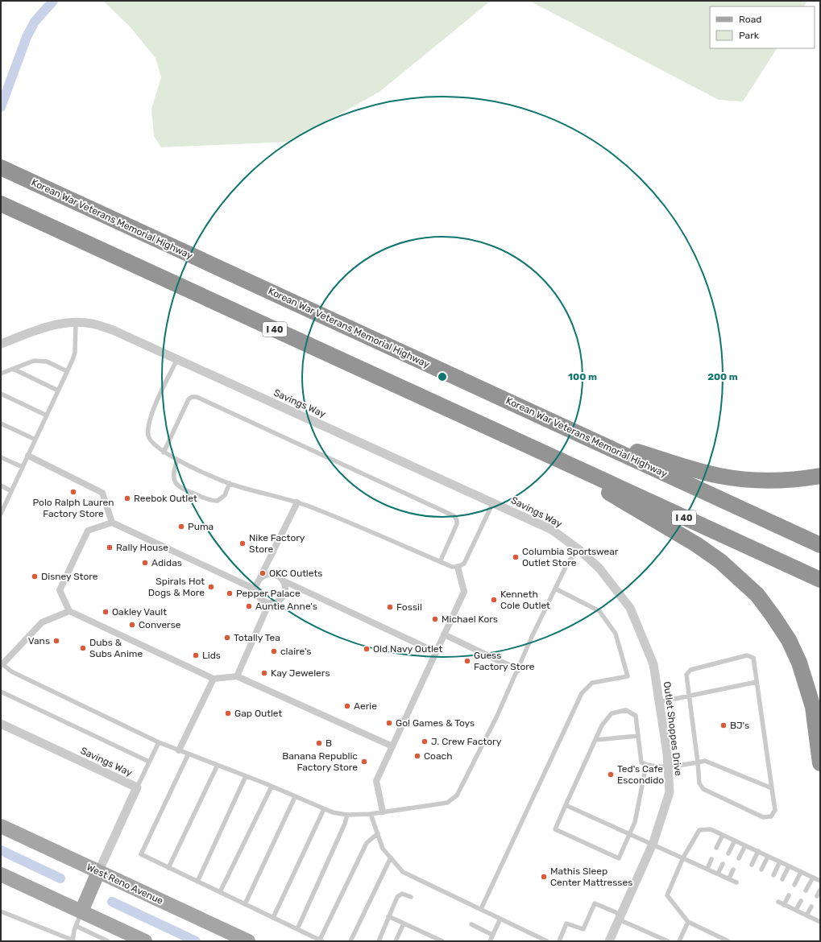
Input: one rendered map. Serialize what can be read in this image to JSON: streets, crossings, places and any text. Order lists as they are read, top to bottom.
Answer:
{
  "streets": {
    "highway": ["Korean War Veterans Memorial Highway", "I 40"],
    "main road": ["West Reno Avenue"],
    "street": ["Savings Way", "Outlet Shoppes Drive"]
  },
  "crossings": [
    ["Savings Way", "Outlet Shoppes Drive"],
    ["Savings Way", "West Reno Avenue"]
  ],
  "places": [
    "Polo Ralph Lauren Factory Store",
    "Reebok Outlet",
    "Puma",
    "Nike Factory Store",
    "Rally House",
    "Columbia Sportswear Outlet Store",
    "Adidas",
    "OKC Outlets",
    "Disney Store",
    "Spirals Hot Dogs & More",
    "Pepper Palace",
    "Kenneth Cole Outlet",
    "Auntie Anne's",
    "Fossil",
    "Oakley Vault",
    "Michael Kors",
    "Converse",
    "Totally Tea",
    "Vans",
    "Dubs & Subs Anime",
    "Old Navy Outlet",
    "claire's",
    "Lids",
    "Guess Factory Store",
    "Kay Jewelers",
    "Aerie",
    "Gap Outlet",
    "Go! Games & Toys",
    "BJ's",
    "J. Crew Factory",
    "B",
    "Coach",
    "Banana Republic Factory Store",
    "Ted's Cafe Escondido",
    "Mathis Sleep Center Mattresses"
  ],
  "legend": ["Road", "Park"],
  "rings": ["100 m", "200 m"]
}
